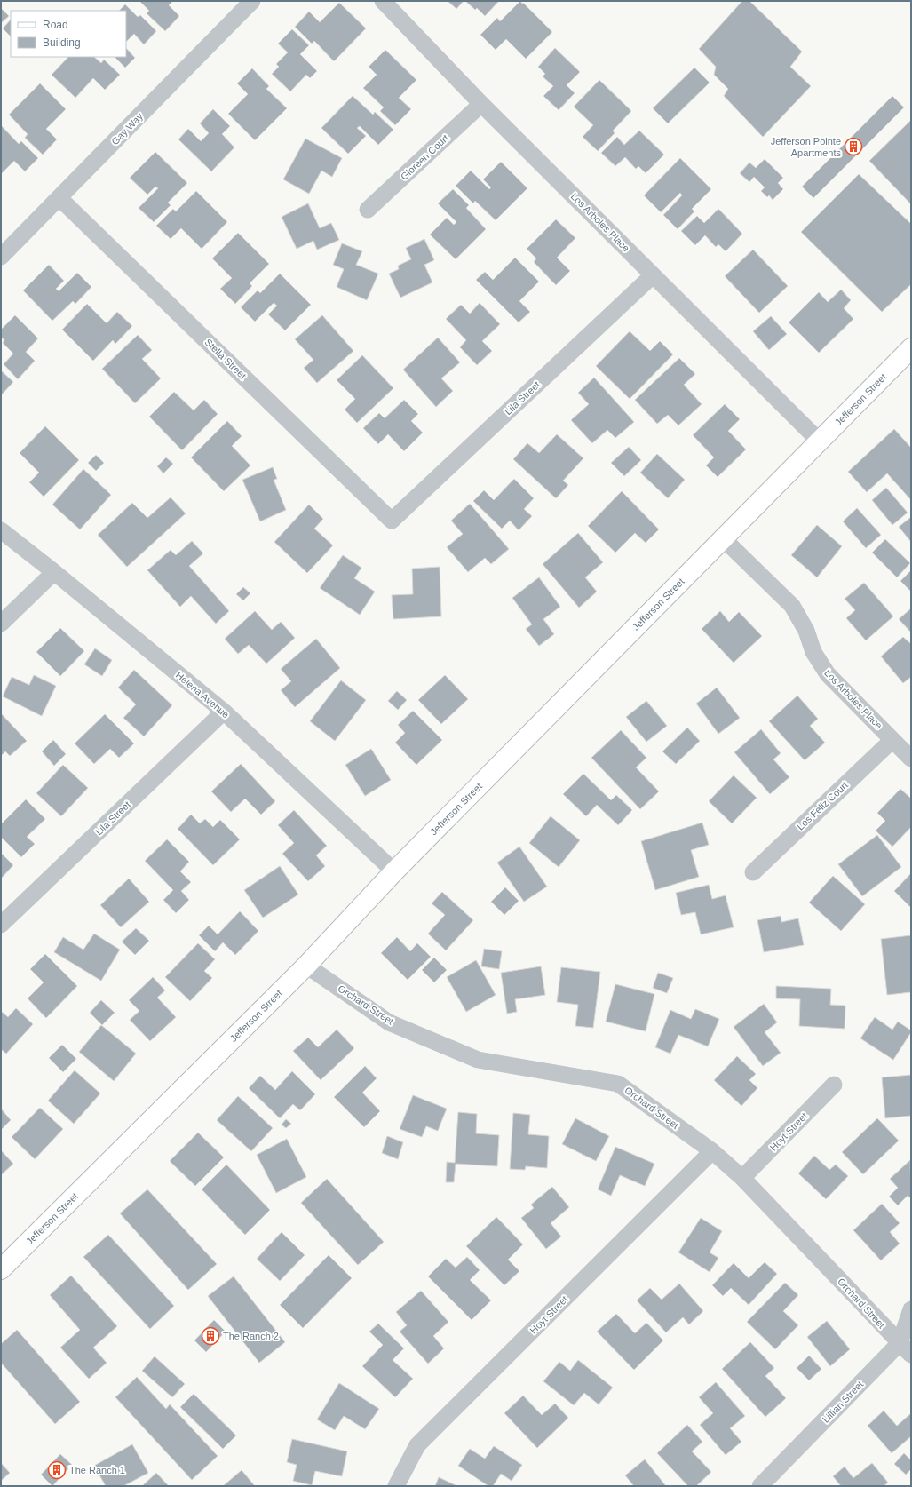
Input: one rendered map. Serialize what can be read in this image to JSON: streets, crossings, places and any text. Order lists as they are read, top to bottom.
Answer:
{
  "streets": {
    "street": [
      "Gay Way",
      "Gloreen Court",
      "Los Arboles Place",
      "Stella Street",
      "Lila Street",
      "Jefferson Street",
      "Helena Avenue",
      "Los Feliz Court",
      "Orchard Street",
      "Hoyt Street",
      "Lillian Street"
    ]
  },
  "crossings": [
    ["Gay Way", "Stella Street"],
    ["Gloreen Court", "Los Arboles Place"],
    ["Los Arboles Place", "Lila Street"],
    ["Los Arboles Place", "Jefferson Street"],
    ["Los Arboles Place", "Los Feliz Court"],
    ["Stella Street", "Lila Street"],
    ["Lila Street", "Helena Avenue"],
    ["Jefferson Street", "Helena Avenue"],
    ["Jefferson Street", "Orchard Street"],
    ["Orchard Street", "Hoyt Street"],
    ["Orchard Street", "Lillian Street"]
  ],
  "places": {
    "building": ["Jefferson Pointe Apartments", "The Ranch 2", "The Ranch 1"]
  },
  "legend": ["Road", "Building"]
}
